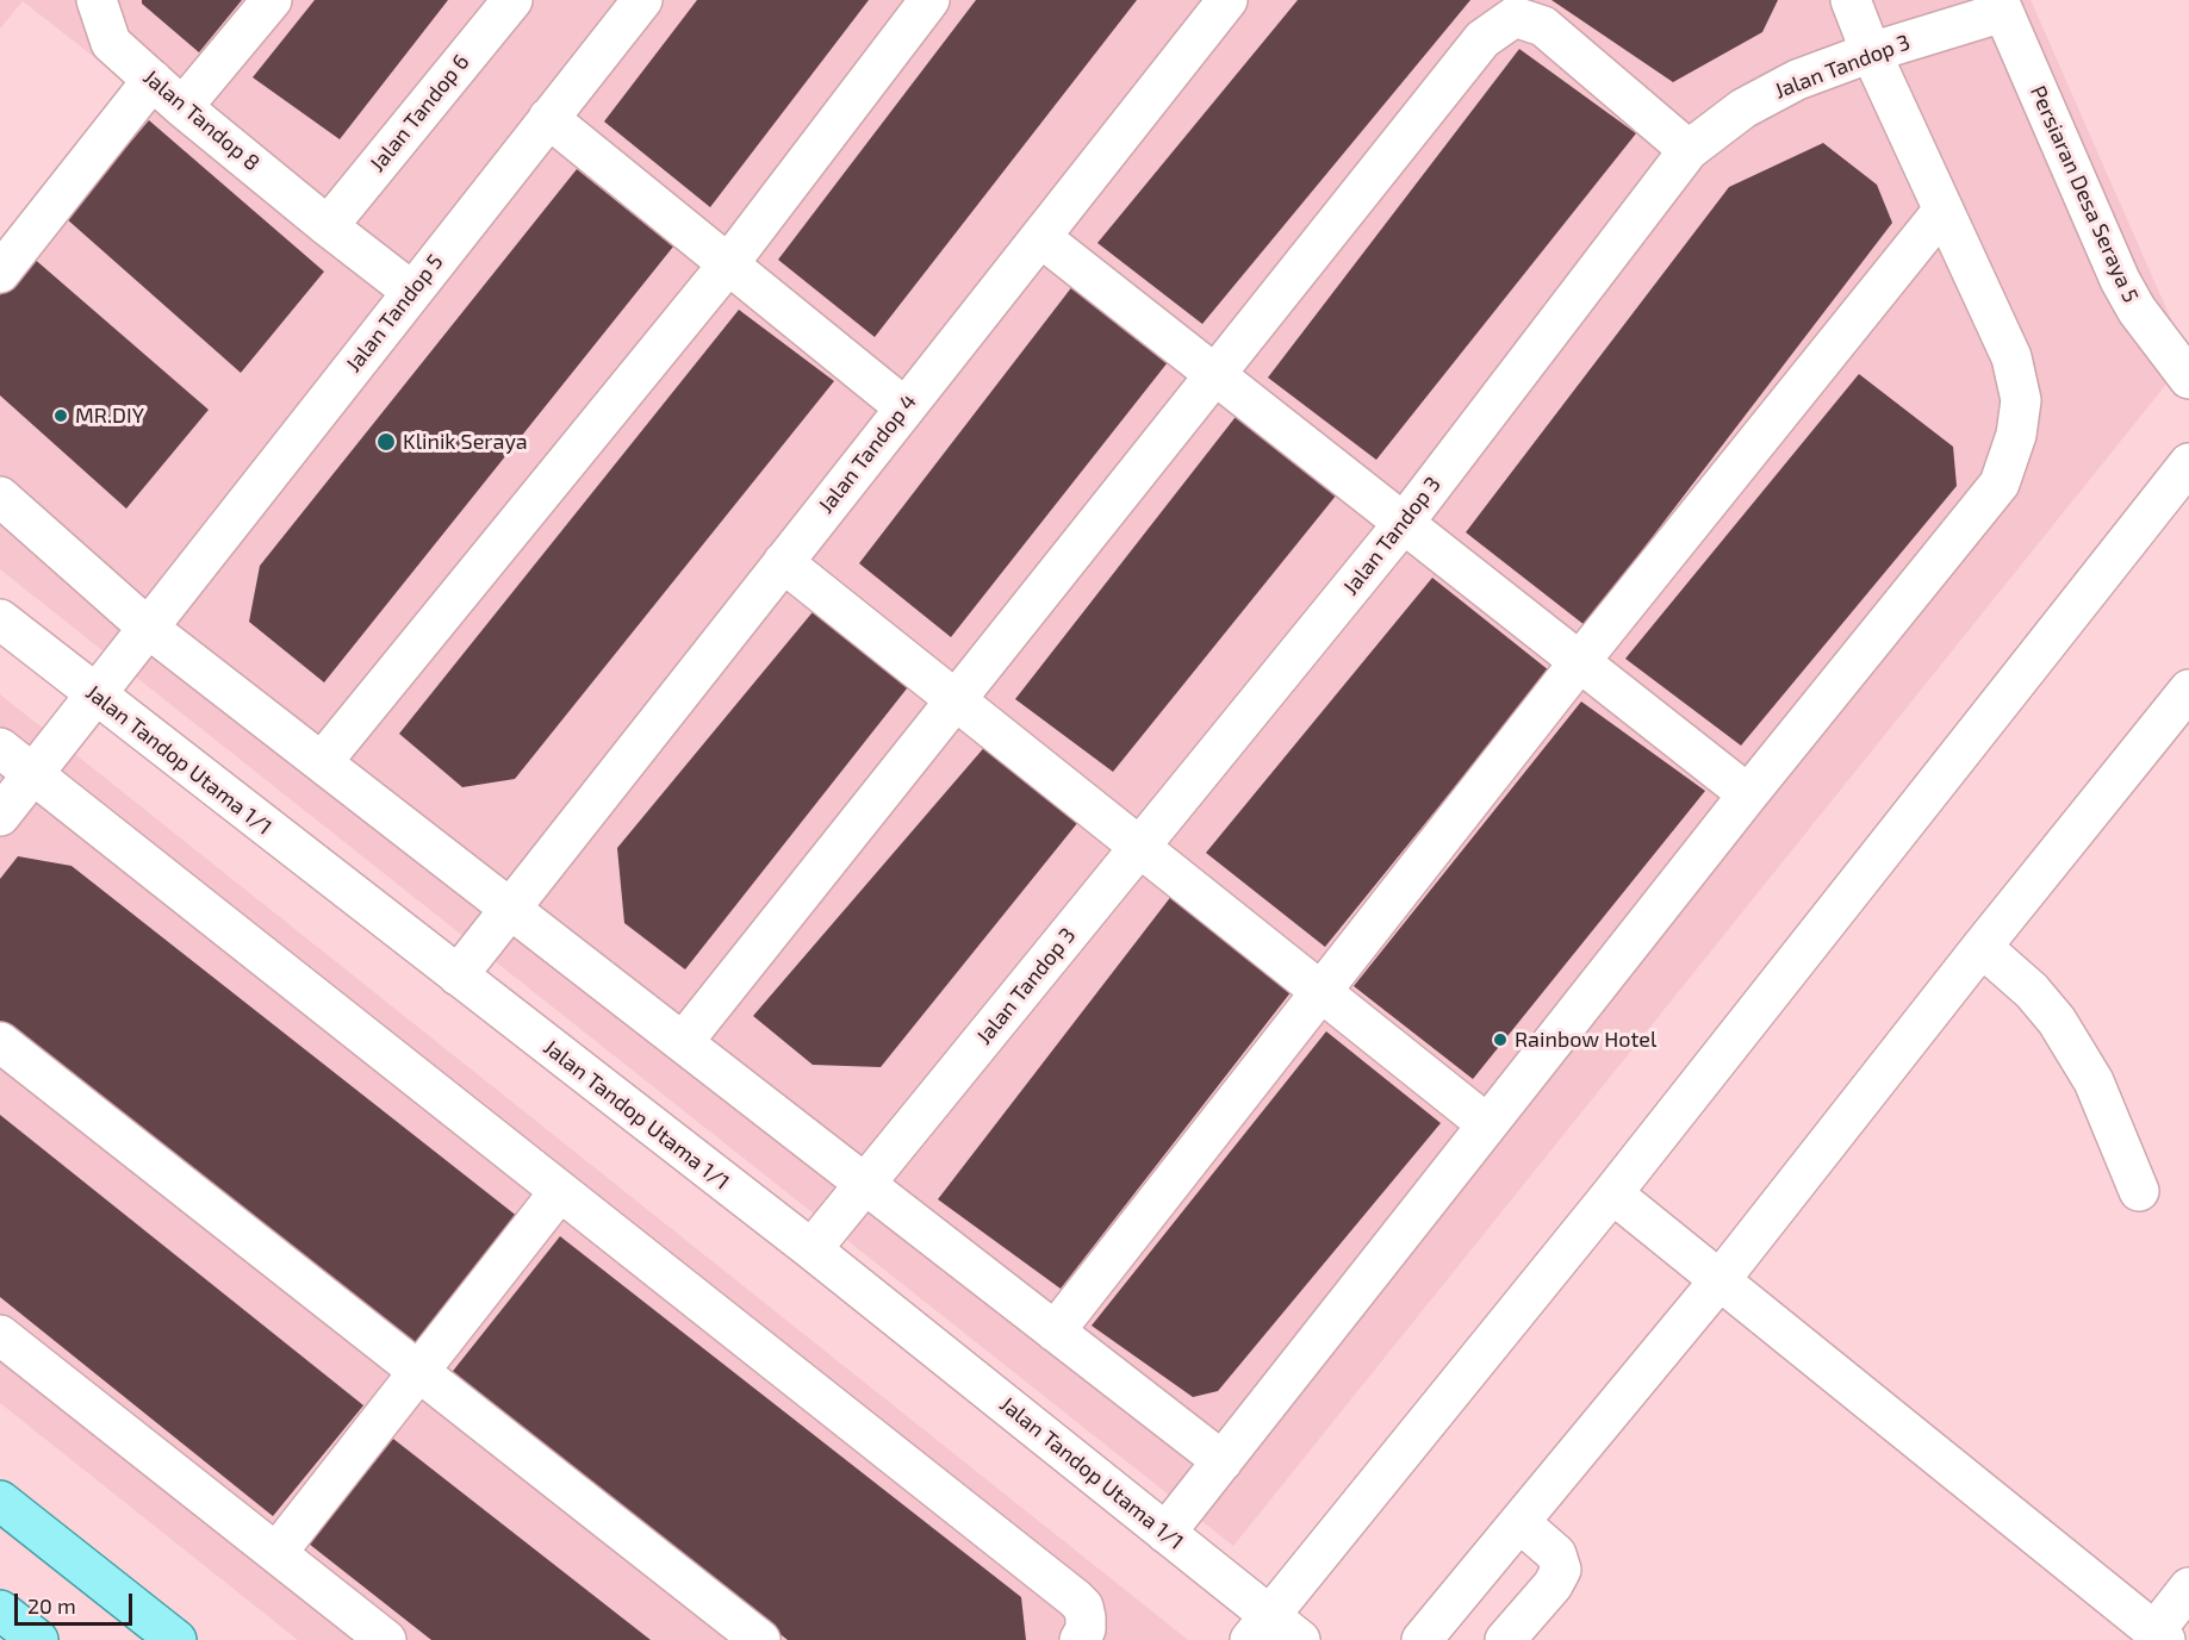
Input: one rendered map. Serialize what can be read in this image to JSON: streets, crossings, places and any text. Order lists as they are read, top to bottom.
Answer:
{
  "streets": {
    "street": [
      "Jalan Tandop 3",
      "Jalan Tandop 6",
      "Jalan Tandop 8",
      "Persiaran Desa Seraya 5",
      "Jalan Tandop 5",
      "Jalan Tandop 4",
      "Jalan Tandop Utama 1/1"
    ]
  },
  "crossings": [
    ["Jalan Tandop 3", "Persiaran Desa Seraya 5"],
    ["Jalan Tandop 3", "Jalan Tandop Utama 1/1"],
    ["Jalan Tandop 6", "Jalan Tandop 8"],
    ["Jalan Tandop 8", "Jalan Tandop 5"],
    ["Jalan Tandop 5", "Jalan Tandop Utama 1/1"],
    ["Jalan Tandop 4", "Jalan Tandop Utama 1/1"]
  ],
  "places": ["MR.DIY", "Klinik Seraya", "Rainbow Hotel"],
  "scale_bar": "20 m"
}
